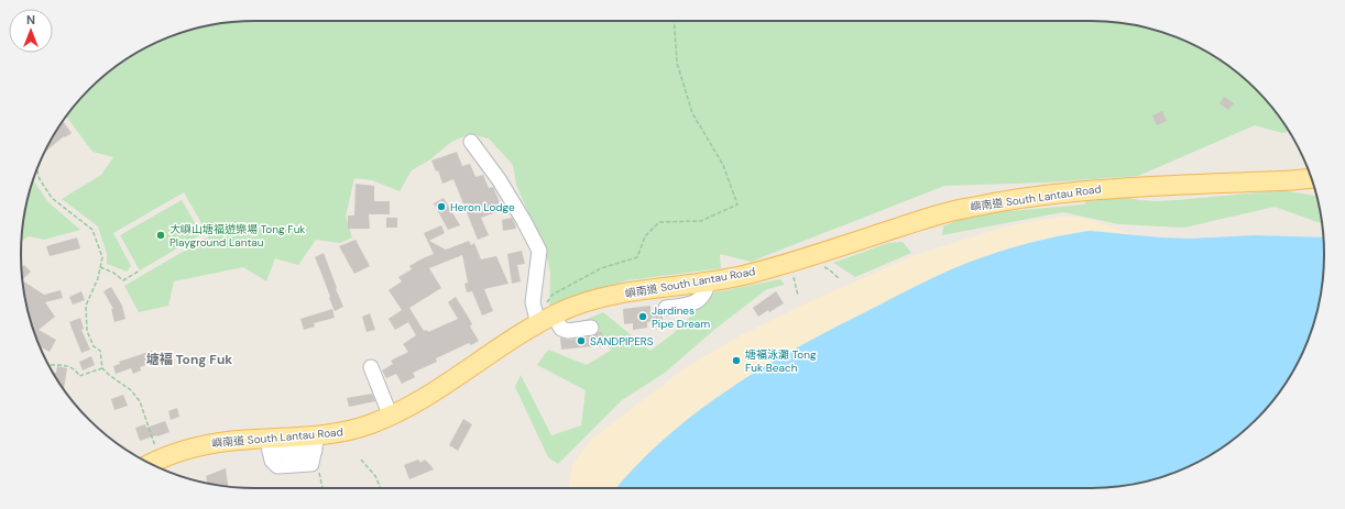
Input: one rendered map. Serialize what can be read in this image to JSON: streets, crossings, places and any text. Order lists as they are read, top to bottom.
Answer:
{
  "streets": {
    "main road": ["嶼南道 South Lantau Road"]
  },
  "districts": ["塘褔 Tong Fuk"],
  "places": [
    "Heron Lodge",
    "大嶼山塘福遊樂場 Tong Fuk Playground Lantau",
    "Jardines Pipe Dream",
    "SANDPIPERS",
    "塘褔泳灘 Tong Fuk Beach"
  ],
  "north": "top"
}
